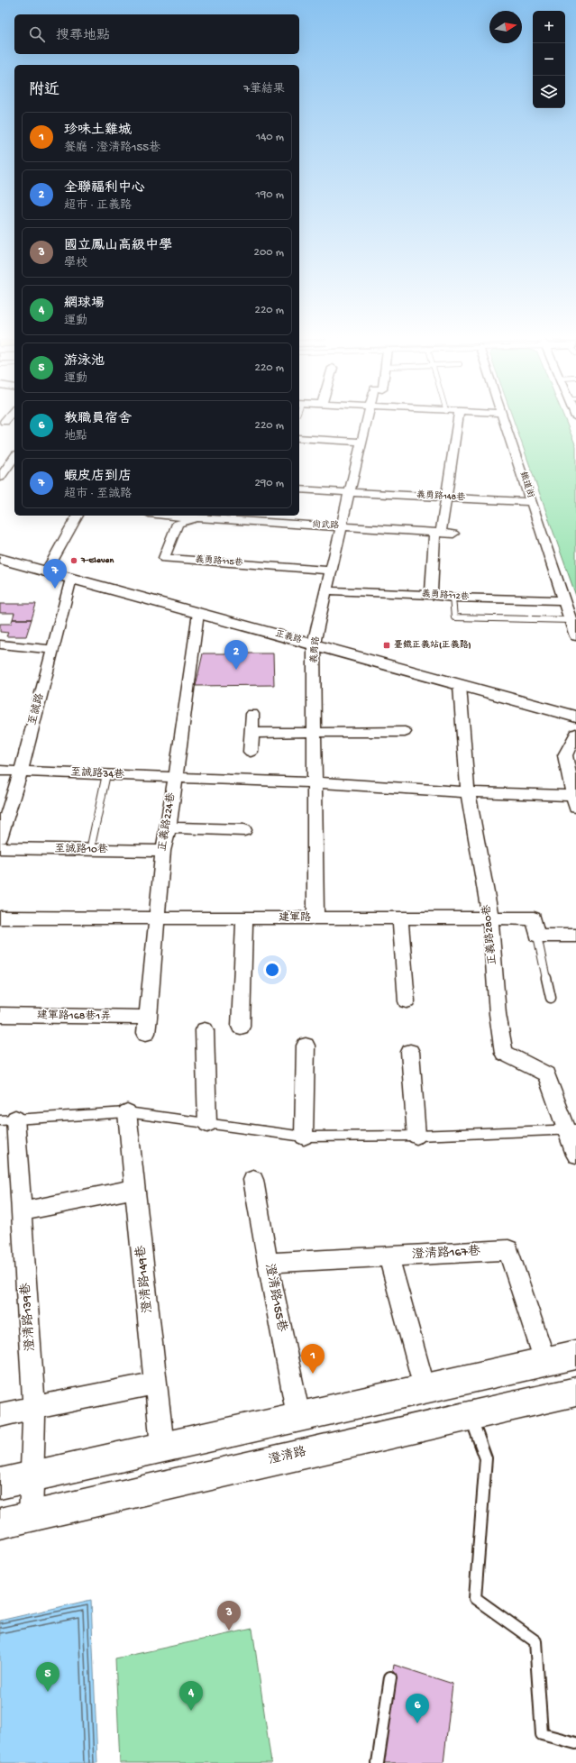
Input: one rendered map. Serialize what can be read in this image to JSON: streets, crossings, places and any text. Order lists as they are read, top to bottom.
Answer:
{
  "streets": {
    "street": [
      "鐵道街",
      "義勇路148巷",
      "尚武路",
      "義勇路115巷",
      "義勇路112巷",
      "正義路",
      "義勇路",
      "至誠路",
      "至誠路34巷",
      "正義路224巷",
      "至誠路10巷",
      "建軍路",
      "正義路280巷",
      "建軍路168巷1弄",
      "澄清路167巷",
      "澄清路149巷",
      "澄清路155巷",
      "澄清路139巷",
      "澄清路"
    ]
  },
  "crossings": [
    ["鐵道街", "義勇路148巷"],
    ["鐵道街", "義勇路112巷"],
    ["義勇路148巷", "義勇路"],
    ["尚武路", "義勇路115巷"],
    ["尚武路", "義勇路"],
    ["義勇路115巷", "義勇路"],
    ["義勇路112巷", "義勇路"],
    ["正義路", "義勇路"],
    ["正義路", "至誠路"],
    ["正義路", "正義路224巷"],
    ["正義路", "正義路280巷"],
    ["義勇路", "至誠路34巷"],
    ["義勇路", "建軍路"],
    ["至誠路", "至誠路34巷"],
    ["至誠路34巷", "正義路224巷"],
    ["至誠路34巷", "正義路280巷"],
    ["正義路224巷", "至誠路10巷"],
    ["正義路224巷", "建軍路"],
    ["正義路224巷", "建軍路168巷1弄"],
    ["建軍路", "正義路280巷"],
    ["澄清路167巷", "澄清路155巷"],
    ["澄清路139巷", "澄清路"]
  ],
  "places": {
    "other": ["7-Eleven"],
    "transit": ["臺鐵正義站(正義路)"]
  },
  "north": "right",
  "page": {
    "map_buttons": ["+", "−"],
    "search": "搜尋地點",
    "heading": ["附近", "7筆結果"],
    "list": [
      {
        "mark": "1",
        "name": "珍味土雞城",
        "note": "餐廳 · 澄清路155巷",
        "value": "140 m"
      },
      {
        "mark": "2",
        "name": "全聯福利中心",
        "note": "超市 · 正義路",
        "value": "190 m"
      },
      {
        "mark": "3",
        "name": "國立鳳山高級中學",
        "note": "學校",
        "value": "200 m"
      },
      {
        "mark": "4",
        "name": "網球場",
        "note": "運動",
        "value": "220 m"
      },
      {
        "mark": "5",
        "name": "游泳池",
        "note": "運動",
        "value": "220 m"
      },
      {
        "mark": "6",
        "name": "教職員宿舍",
        "note": "地點",
        "value": "220 m"
      },
      {
        "mark": "7",
        "name": "蝦皮店到店",
        "note": "超市 · 至誠路",
        "value": "290 m"
      }
    ],
    "pins": [
      "7",
      "2",
      "1",
      "3",
      "5",
      "4",
      "6"
    ]
  }
}
